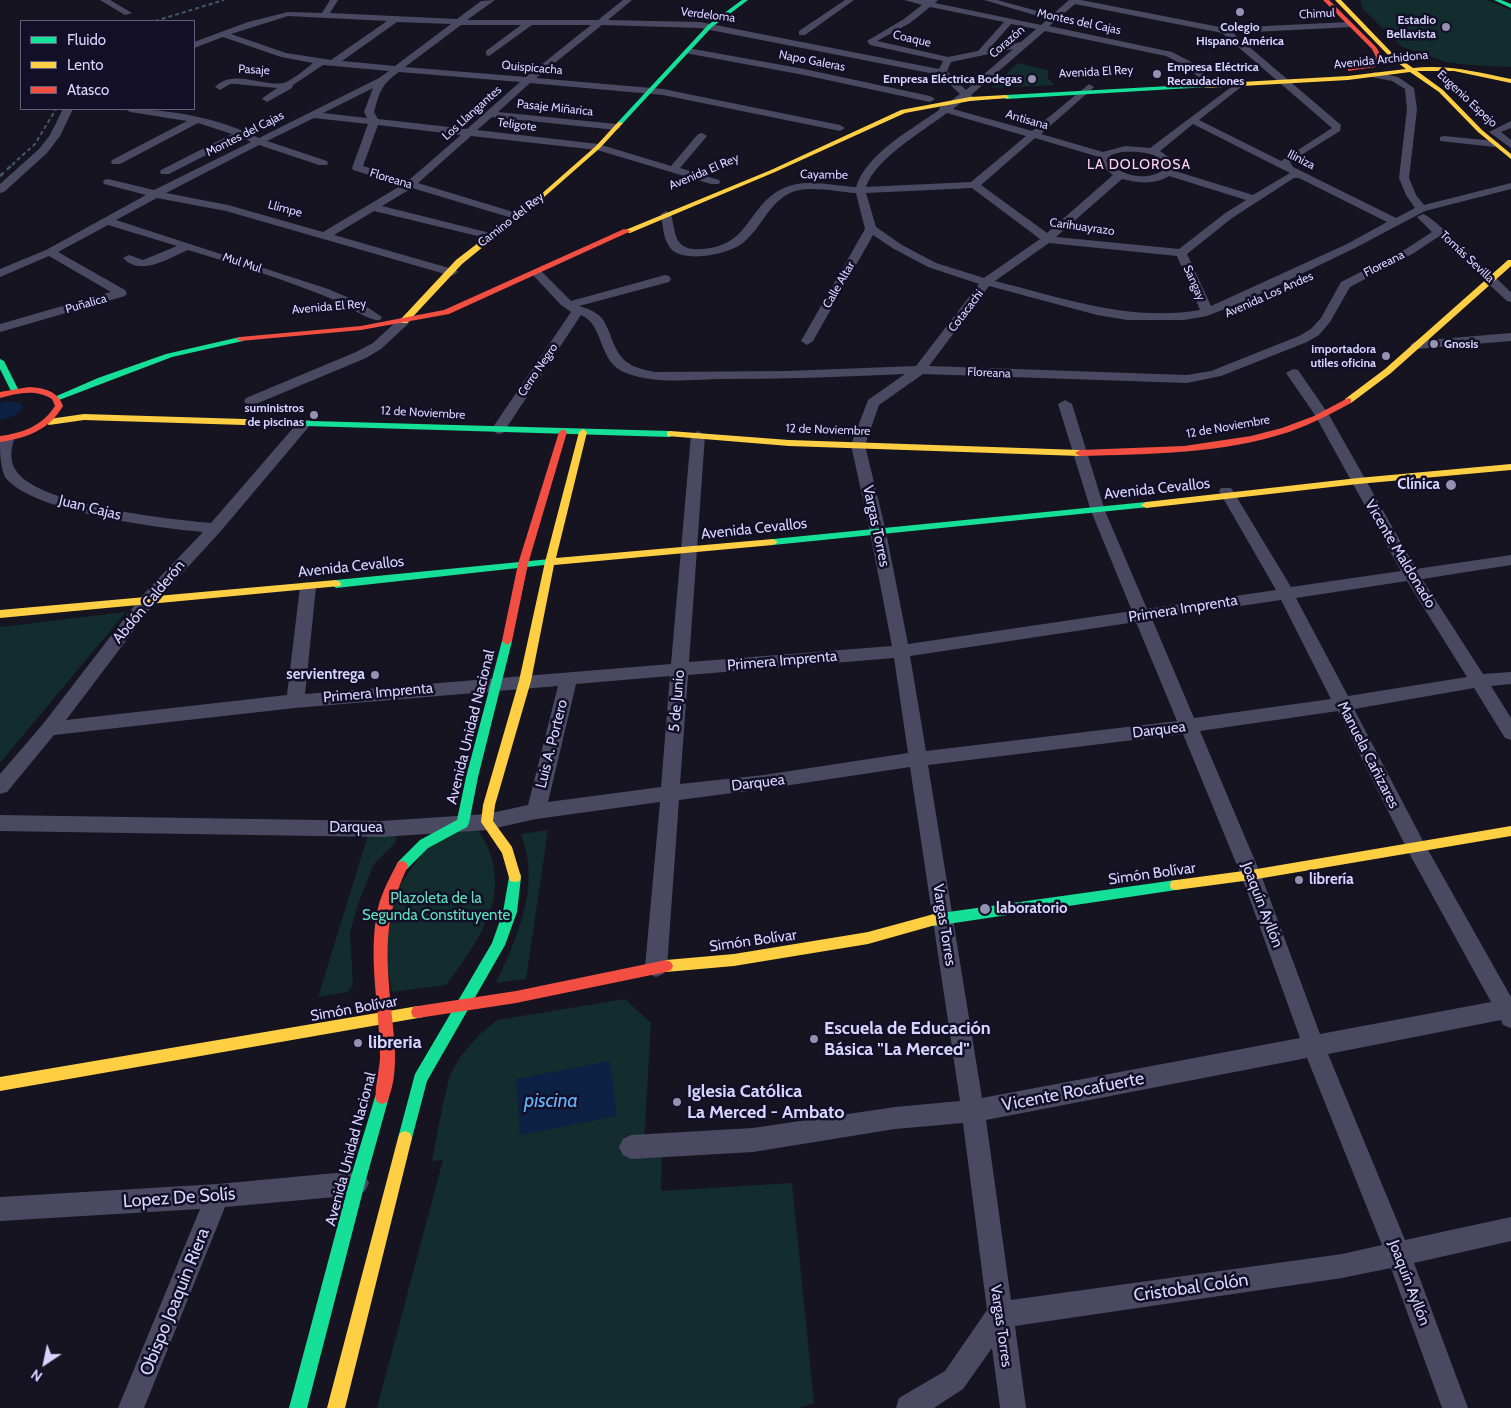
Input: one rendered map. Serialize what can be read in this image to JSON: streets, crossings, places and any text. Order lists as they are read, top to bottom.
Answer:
{
  "streets": {
    "main road": [
      "Avenida Archidona",
      "Avenida El Rey",
      "Eugenio Espejo",
      "Camino del Rey",
      "12 de Noviembre",
      "Avenida Cevallos",
      "Avenida Unidad Nacional",
      "Simón Bolívar"
    ],
    "street": [
      "Chimul",
      "Verdeloma",
      "Montes del Cajas",
      "Coaque",
      "Corazón",
      "Napo Galeras",
      "Quispicacha",
      "Pasaje",
      "Pasaje Miñarica",
      "Los Llangantes",
      "Antisana",
      "Teligote",
      "Iliniza",
      "Cayambe",
      "Floreana",
      "Llimpe",
      "Carihuayrazo",
      "Tomás Sevilla",
      "Mul Mul",
      "Sangay",
      "Calle Altar",
      "Avenida Los Andes",
      "Puñalica",
      "Cotacachi",
      "Cerro Negro",
      "Juan Cajas",
      "Vargas Torres",
      "Vicente Maldonado",
      "Abdón Calderón",
      "Primera Imprenta",
      "5 de Junio",
      "Darquea",
      "Luis A. Portero",
      "Manuela Cañizares",
      "Joaquín Ayllón",
      "Vicente Rocafuerte",
      "Lopez De Solís",
      "Cristobal Colón",
      "Obispo Joaquin Riera"
    ]
  },
  "crossings": [
    ["Chimul", "Corazón"],
    ["Chimul", "Avenida El Rey"],
    ["Verdeloma", "Montes del Cajas"],
    ["Verdeloma", "Quispicacha"],
    ["Verdeloma", "Los Llangantes"],
    ["Verdeloma", "Camino del Rey"],
    ["Montes del Cajas", "Coaque"],
    ["Montes del Cajas", "Corazón"],
    ["Montes del Cajas", "Quispicacha"],
    ["Montes del Cajas", "Avenida El Rey"],
    ["Montes del Cajas", "Teligote"],
    ["Montes del Cajas", "Floreana"],
    ["Montes del Cajas", "Llimpe"],
    ["Montes del Cajas", "Mul Mul"],
    ["Montes del Cajas", "Puñalica"],
    ["Corazón", "Avenida Archidona"],
    ["Corazón", "Avenida El Rey"],
    ["Avenida Archidona", "Avenida El Rey"],
    ["Avenida Archidona", "Tomás Sevilla"],
    ["Napo Galeras", "Avenida El Rey"],
    ["Napo Galeras", "Camino del Rey"],
    ["Quispicacha", "Avenida El Rey"],
    ["Quispicacha", "Los Llangantes"],
    ["Quispicacha", "Camino del Rey"],
    ["Avenida El Rey", "Teligote"],
    ["Avenida El Rey", "Cayambe"],
    ["Avenida El Rey", "Floreana"],
    ["Avenida El Rey", "Camino del Rey"],
    ["Avenida El Rey", "Mul Mul"],
    ["Pasaje Miñarica", "Los Llangantes"],
    ["Pasaje Miñarica", "Camino del Rey"],
    ["Los Llangantes", "Teligote"],
    ["Los Llangantes", "Floreana"],
    ["Los Llangantes", "Llimpe"],
    ["Teligote", "Floreana"],
    ["Teligote", "Camino del Rey"],
    ["Iliniza", "Avenida Los Andes"],
    ["Cayambe", "Carihuayrazo"],
    ["Floreana", "Camino del Rey"],
    ["Floreana", "Tomás Sevilla"],
    ["Floreana", "Cotacachi"],
    ["Floreana", "Cerro Negro"],
    ["Llimpe", "Camino del Rey"],
    ["Carihuayrazo", "Sangay"],
    ["Carihuayrazo", "Cotacachi"],
    ["Tomás Sevilla", "Avenida Los Andes"],
    ["Tomás Sevilla", "12 de Noviembre"],
    ["Sangay", "Avenida Los Andes"],
    ["Calle Altar", "Avenida Los Andes"],
    ["Avenida Los Andes", "Cotacachi"],
    ["Cotacachi", "12 de Noviembre"],
    ["Cotacachi", "Vargas Torres"],
    ["Cerro Negro", "12 de Noviembre"],
    ["12 de Noviembre", "Vargas Torres"],
    ["12 de Noviembre", "Vicente Maldonado"],
    ["12 de Noviembre", "Abdón Calderón"],
    ["12 de Noviembre", "5 de Junio"],
    ["12 de Noviembre", "Avenida Unidad Nacional"],
    ["12 de Noviembre", "Joaquín Ayllón"],
    ["Avenida Cevallos", "Vargas Torres"],
    ["Avenida Cevallos", "Vicente Maldonado"],
    ["Avenida Cevallos", "Abdón Calderón"],
    ["Avenida Cevallos", "5 de Junio"],
    ["Avenida Cevallos", "Avenida Unidad Nacional"],
    ["Avenida Cevallos", "Manuela Cañizares"],
    ["Avenida Cevallos", "Joaquín Ayllón"],
    ["Juan Cajas", "Abdón Calderón"],
    ["Vargas Torres", "Primera Imprenta"],
    ["Vargas Torres", "Darquea"],
    ["Vargas Torres", "Simón Bolívar"],
    ["Vargas Torres", "Vicente Rocafuerte"],
    ["Vargas Torres", "Cristobal Colón"],
    ["Vicente Maldonado", "Primera Imprenta"],
    ["Vicente Maldonado", "Darquea"],
    ["Abdón Calderón", "Primera Imprenta"],
    ["Primera Imprenta", "5 de Junio"],
    ["Primera Imprenta", "Avenida Unidad Nacional"],
    ["Primera Imprenta", "Luis A. Portero"],
    ["Primera Imprenta", "Manuela Cañizares"],
    ["Primera Imprenta", "Joaquín Ayllón"],
    ["5 de Junio", "Darquea"],
    ["5 de Junio", "Simón Bolívar"],
    ["Avenida Unidad Nacional", "Darquea"],
    ["Avenida Unidad Nacional", "Simón Bolívar"],
    ["Avenida Unidad Nacional", "Lopez De Solís"],
    ["Darquea", "Luis A. Portero"],
    ["Darquea", "Manuela Cañizares"],
    ["Darquea", "Joaquín Ayllón"],
    ["Manuela Cañizares", "Simón Bolívar"],
    ["Manuela Cañizares", "Vicente Rocafuerte"],
    ["Simón Bolívar", "Joaquín Ayllón"],
    ["Joaquín Ayllón", "Vicente Rocafuerte"],
    ["Joaquín Ayllón", "Cristobal Colón"],
    ["Lopez De Solís", "Obispo Joaquin Riera"]
  ],
  "districts": ["LA DOLOROSA"],
  "water": ["piscina"],
  "parks": ["Plazoleta de la Segunda Constituyente"],
  "places": [
    "Colegio Hispano América",
    "Estadio Bellavista",
    "Empresa Eléctrica Recaudaciones",
    "Empresa Eléctrica Bodegas",
    "Gnosis",
    "importadora utiles oficina",
    "suministros de piscinas",
    "Clínica",
    "servientrega",
    "librería",
    "laboratorio",
    "Escuela de Educación Básica \"La Merced\"",
    "libreria",
    "Iglesia Católica La Merced - Ambato"
  ],
  "legend": ["Fluido", "Lento", "Atasco"],
  "north": "bottom left"
}
